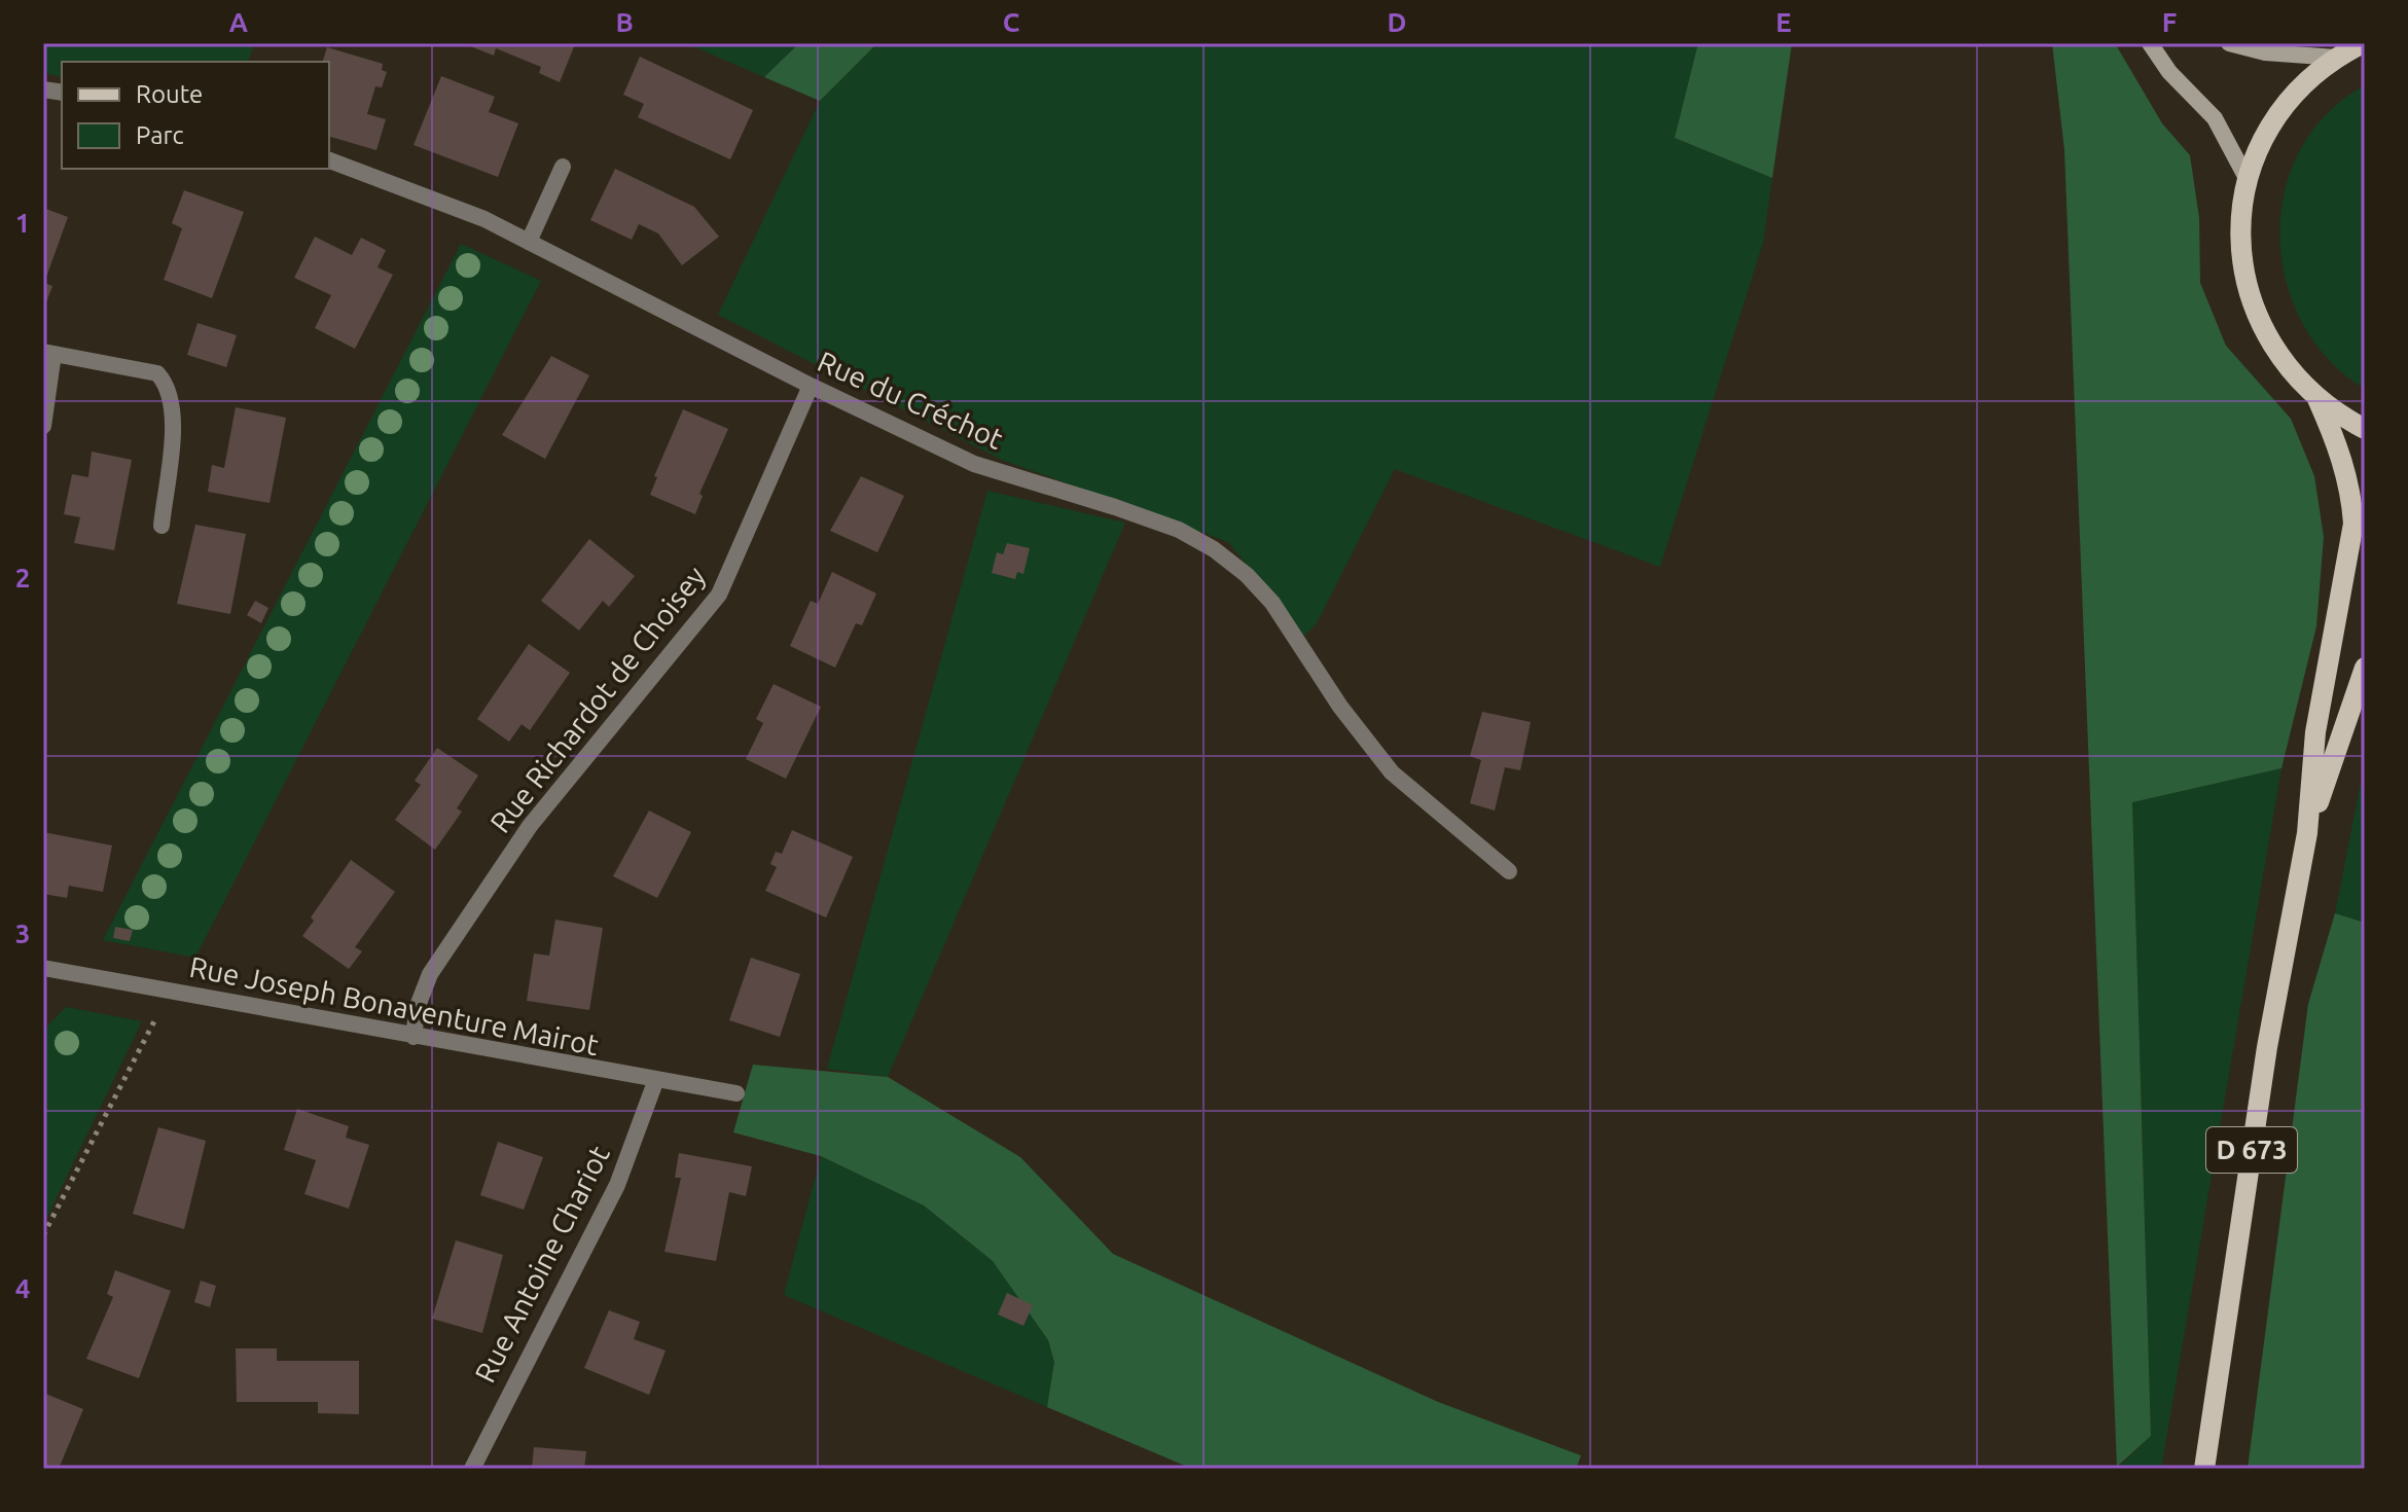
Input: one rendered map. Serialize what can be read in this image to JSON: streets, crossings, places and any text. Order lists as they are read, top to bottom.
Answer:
{
  "streets": {
    "main road": ["D 673"],
    "street": [
      "Rue du Créchot",
      "Rue Richardot de Choisey",
      "Rue Joseph Bonaventure Mairot",
      "Rue Antoine Chariot"
    ]
  },
  "crossings": [
    ["Rue du Créchot", "Rue Richardot de Choisey"],
    ["Rue Richardot de Choisey", "Rue Joseph Bonaventure Mairot"],
    ["Rue Joseph Bonaventure Mairot", "Rue Antoine Chariot"]
  ],
  "legend": ["Route", "Parc"],
  "grid": {
    "columns": [
      "A",
      "B",
      "C",
      "D",
      "E",
      "F"
    ],
    "rows": [
      "1",
      "2",
      "3",
      "4"
    ]
  }
}
